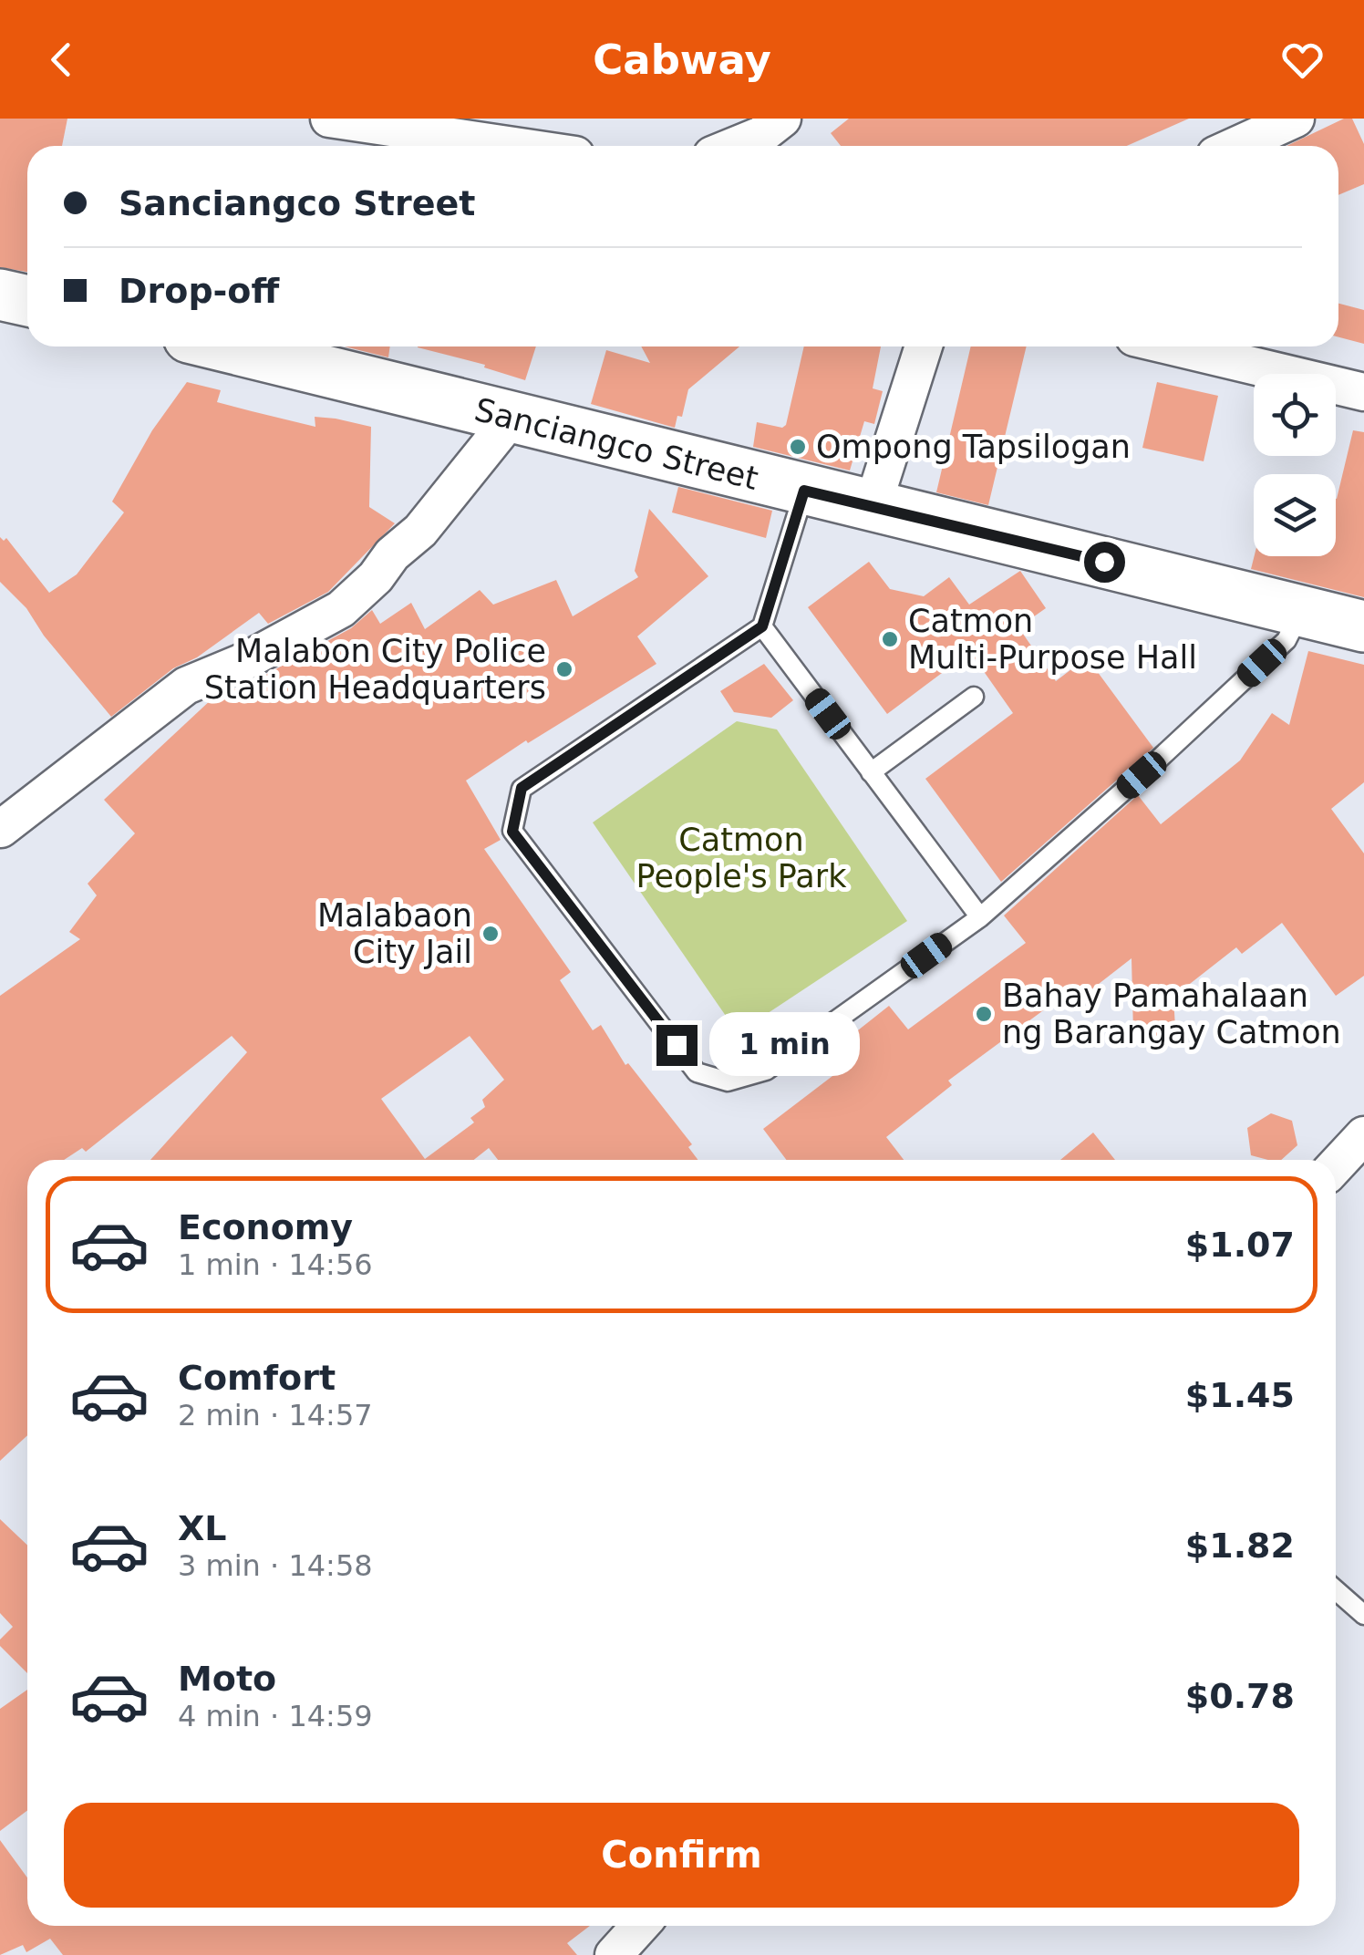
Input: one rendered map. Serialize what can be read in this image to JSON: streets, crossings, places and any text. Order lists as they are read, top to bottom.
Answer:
{
  "streets": {
    "main road": ["Sanciangco Street"]
  },
  "parks": ["Catmon People's Park"],
  "places": [
    "Ompong Tapsilogan",
    "Catmon Multi-Purpose Hall",
    "Malabon City Police Station Headquarters",
    "Malabaon City Jail",
    "Bahay Pamahalaan ng Barangay Catmon"
  ],
  "page": {
    "header": "Cabway",
    "banner": ["Sanciangco Street", "Drop-off"],
    "bubble": "1 min",
    "list": [
      {
        "name": "Economy",
        "note": "1 min · 14:56",
        "value": "$1.07"
      },
      {
        "name": "Comfort",
        "note": "2 min · 14:57",
        "value": "$1.45"
      },
      {
        "name": "XL",
        "note": "3 min · 14:58",
        "value": "$1.82"
      },
      {
        "name": "Moto",
        "note": "4 min · 14:59",
        "value": "$0.78"
      }
    ],
    "buttons": "Confirm"
  }
}
